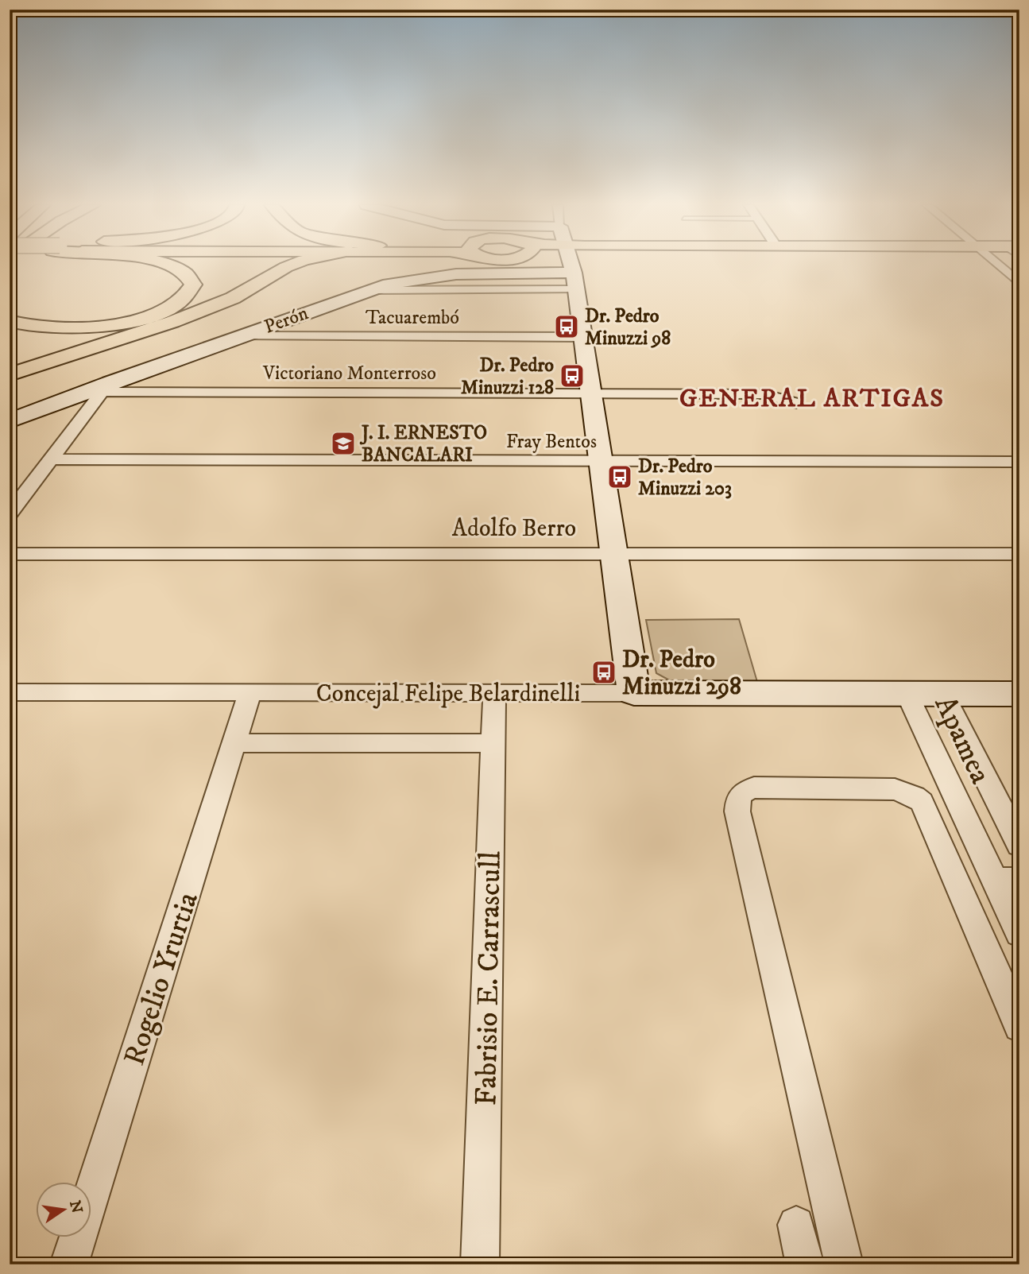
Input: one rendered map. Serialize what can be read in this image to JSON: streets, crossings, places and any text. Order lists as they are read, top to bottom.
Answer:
{
  "streets": {
    "main road": ["Perón", "Concejal Felipe Belardinelli"],
    "street": [
      "Tacuarembó",
      "Victoriano Monterroso",
      "Fray Bentos",
      "Adolfo Berro",
      "Apamea",
      "Rogelio Yrurtia",
      "Fabrisio E. Carrascull"
    ]
  },
  "crossings": [
    ["Tacuarembó", "Perón"],
    ["Perón", "Victoriano Monterroso"],
    ["Concejal Felipe Belardinelli", "Apamea"],
    ["Concejal Felipe Belardinelli", "Rogelio Yrurtia"],
    ["Concejal Felipe Belardinelli", "Fabrisio E. Carrascull"]
  ],
  "districts": ["GENERAL ARTIGAS"],
  "places": {
    "bus stop": [
      "Dr. Pedro Minuzzi 98",
      "Dr. Pedro Minuzzi 128",
      "Dr. Pedro Minuzzi 203",
      "Dr. Pedro Minuzzi 298"
    ],
    "school or university": ["J. I. ERNESTO BANCALARI"]
  },
  "north": "right"
}
